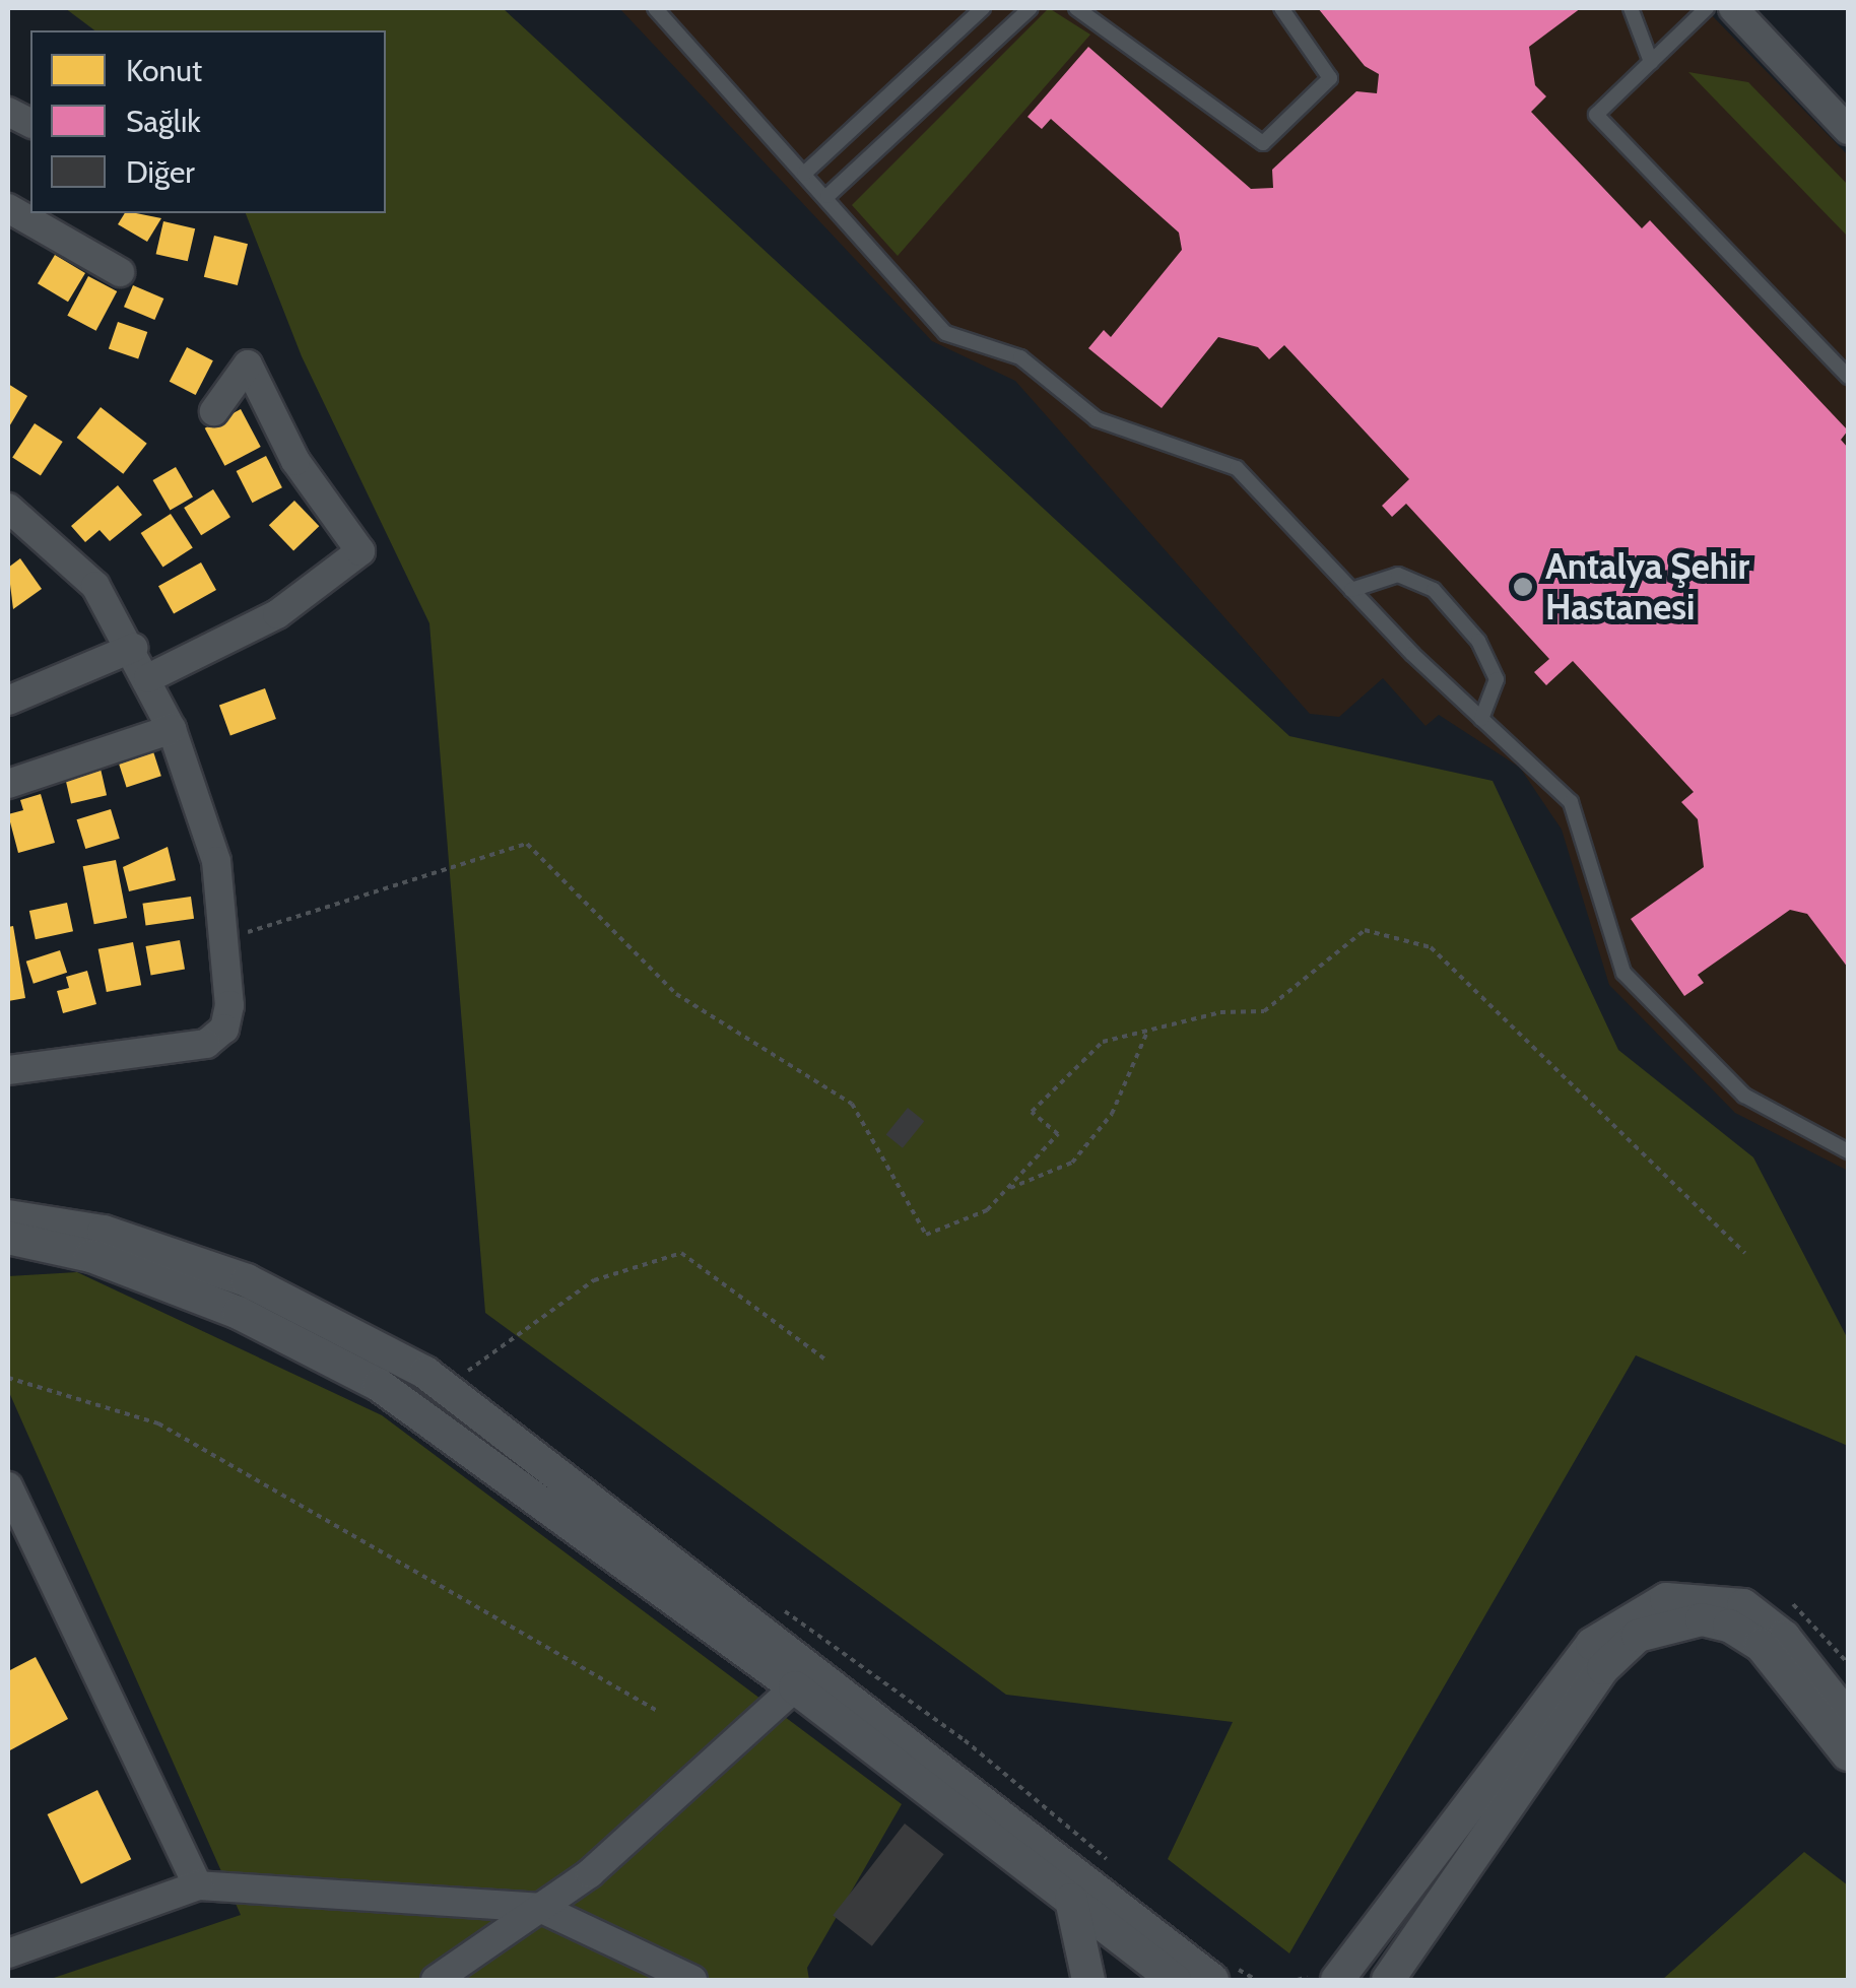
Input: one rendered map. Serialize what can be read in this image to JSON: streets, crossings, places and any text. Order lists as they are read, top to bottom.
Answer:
{
  "places": ["Antalya Şehir Hastanesi"],
  "legend": ["Konut", "Sağlık", "Diğer"]
}
